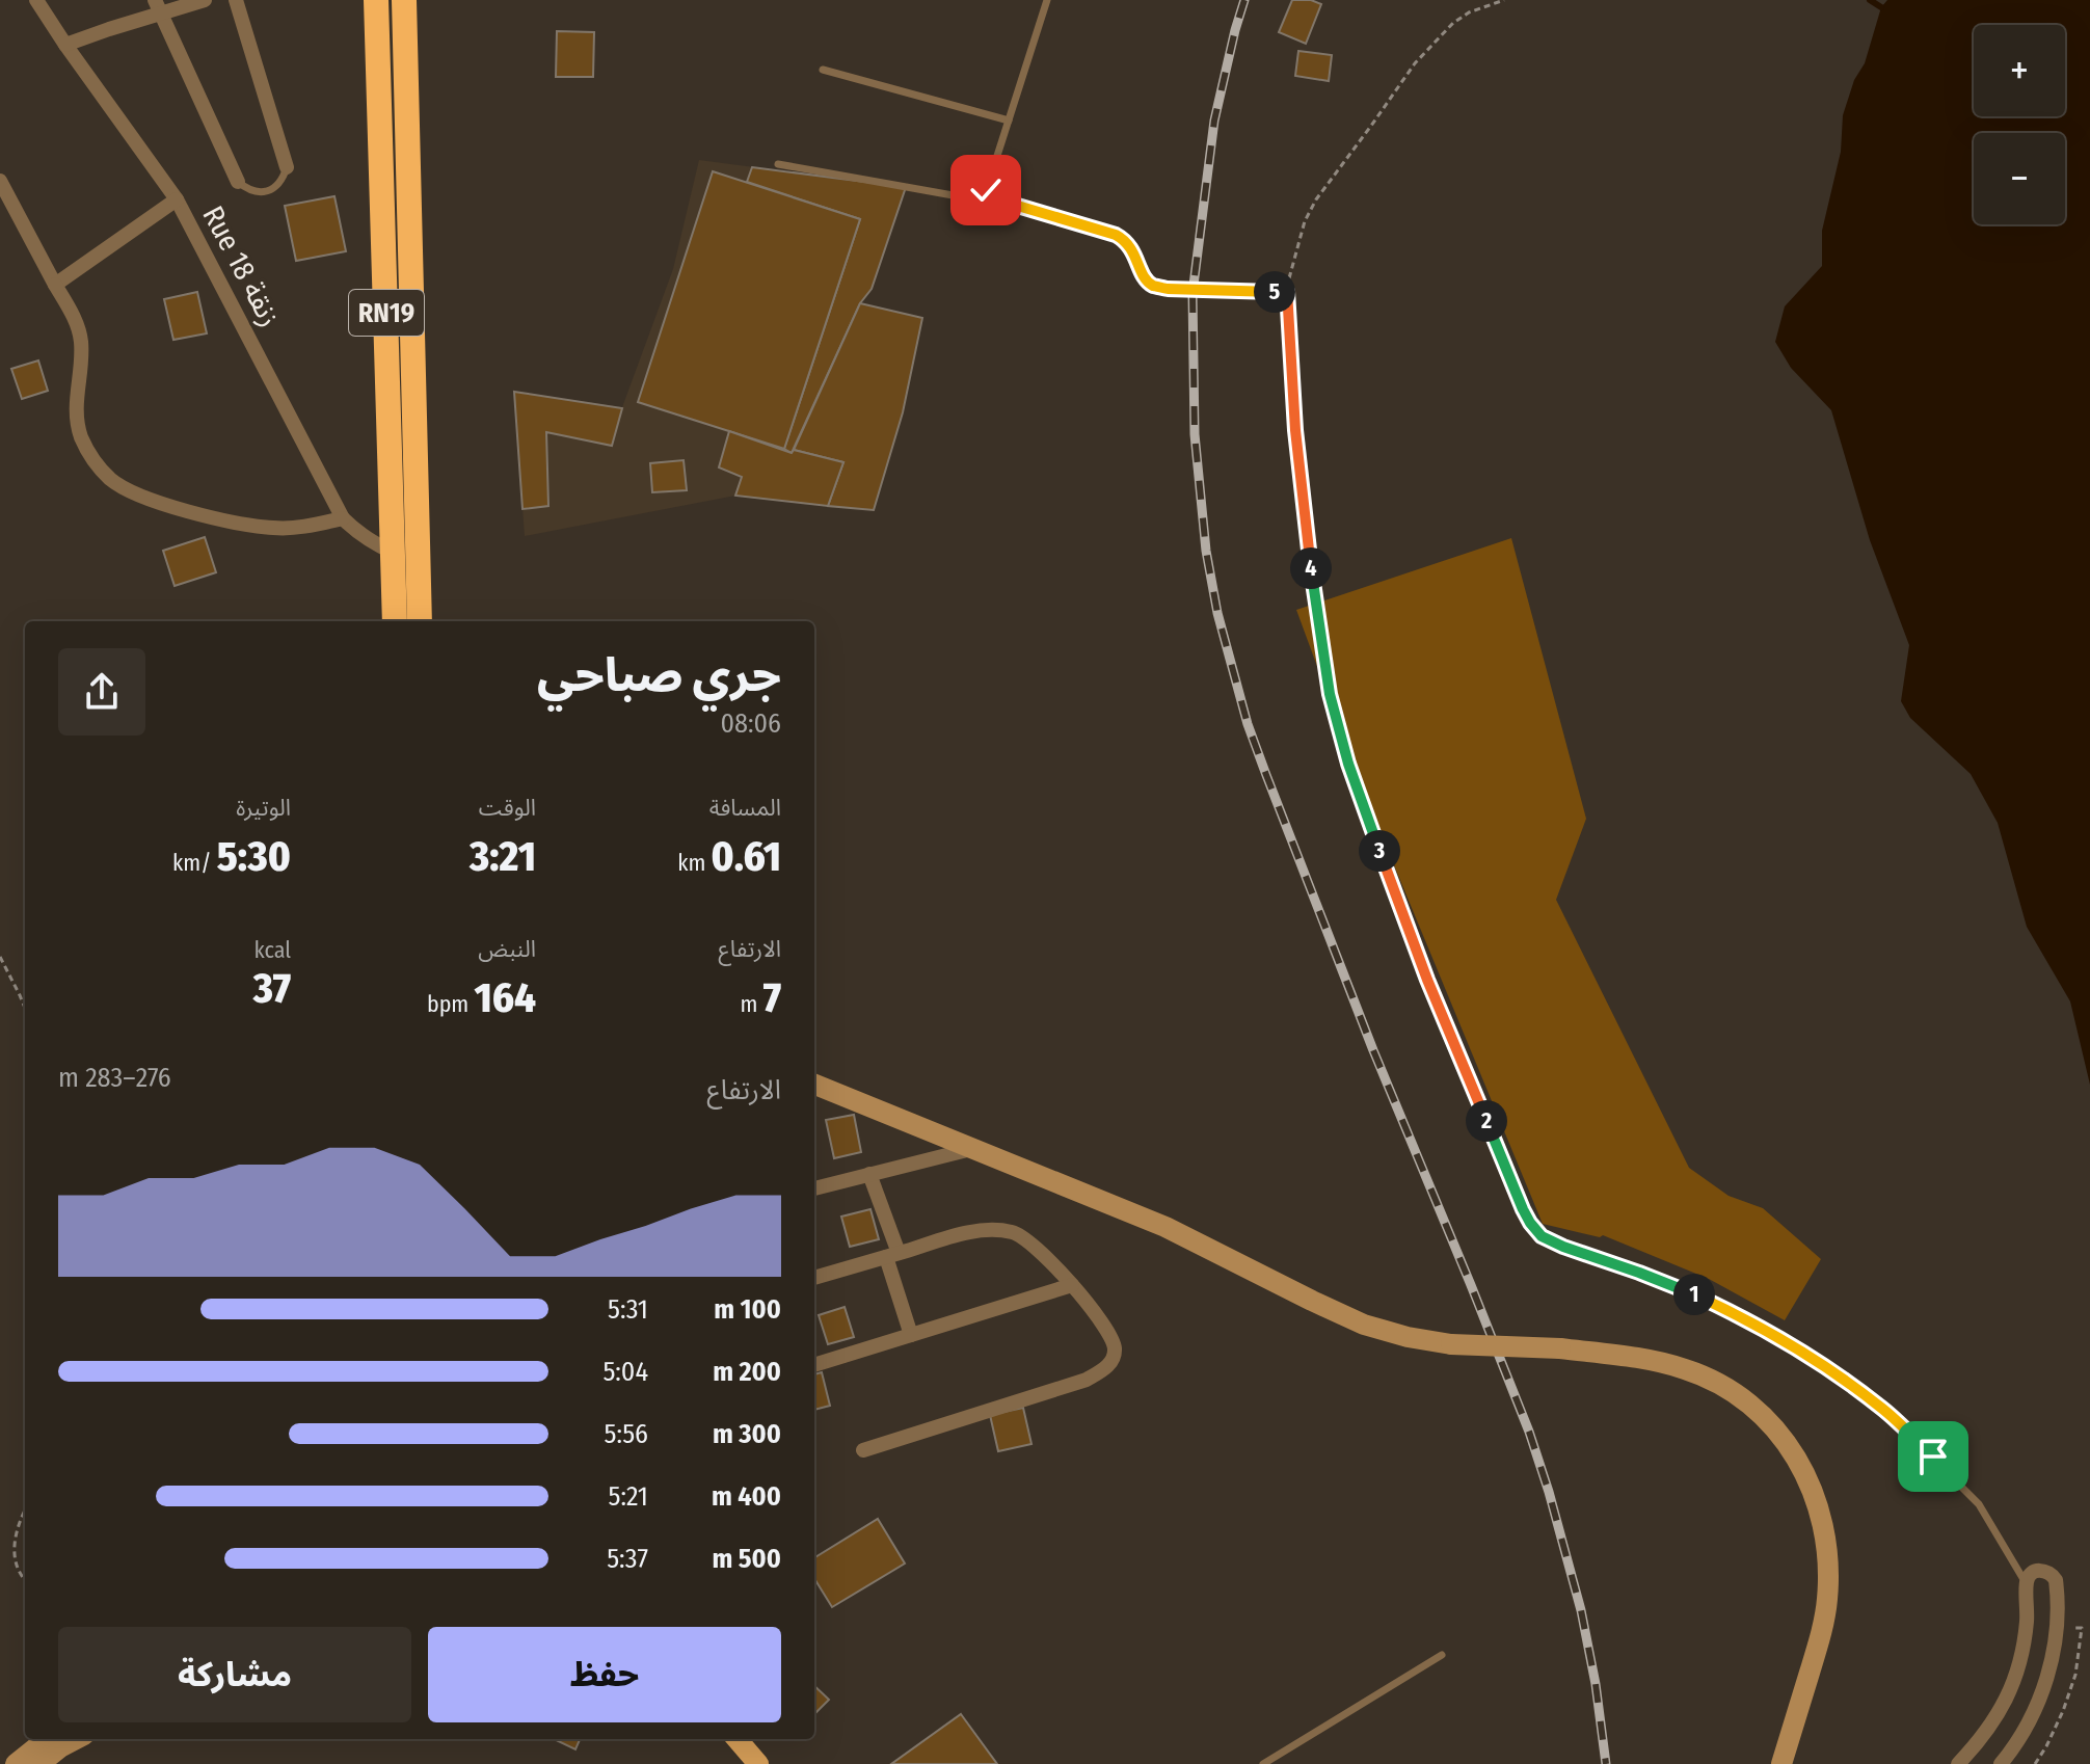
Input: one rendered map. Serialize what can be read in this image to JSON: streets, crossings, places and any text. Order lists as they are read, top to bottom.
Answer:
{
  "streets": {
    "highway": ["RN19"],
    "street": ["Rue 18 زنقة"]
  },
  "crossings": [
    ["Rue 18 زنقة", "RN19"]
  ],
  "page": {
    "map_buttons": ["+", "−"],
    "pins": [
      "5",
      "4",
      "3",
      "2",
      "1"
    ],
    "heading": ["جري صباحي", "08:06"],
    "stats": [
      ["المسافة", "0.61 km"],
      ["الوقت", "3:21"],
      ["الوتيرة", "5:30 /km"],
      ["الارتفاع", "7 m"],
      ["النبض", "164 bpm"],
      ["kcal", "37"]
    ],
    "chart": ["الارتفاع", "276–283 m"],
    "list": [
      {
        "name": "100 m",
        "note": "5:31"
      },
      {
        "name": "200 m",
        "note": "5:04"
      },
      {
        "name": "300 m",
        "note": "5:56"
      },
      {
        "name": "400 m",
        "note": "5:21"
      },
      {
        "name": "500 m",
        "note": "5:37"
      }
    ],
    "buttons": ["حفظ", "مشاركة"]
  }
}
